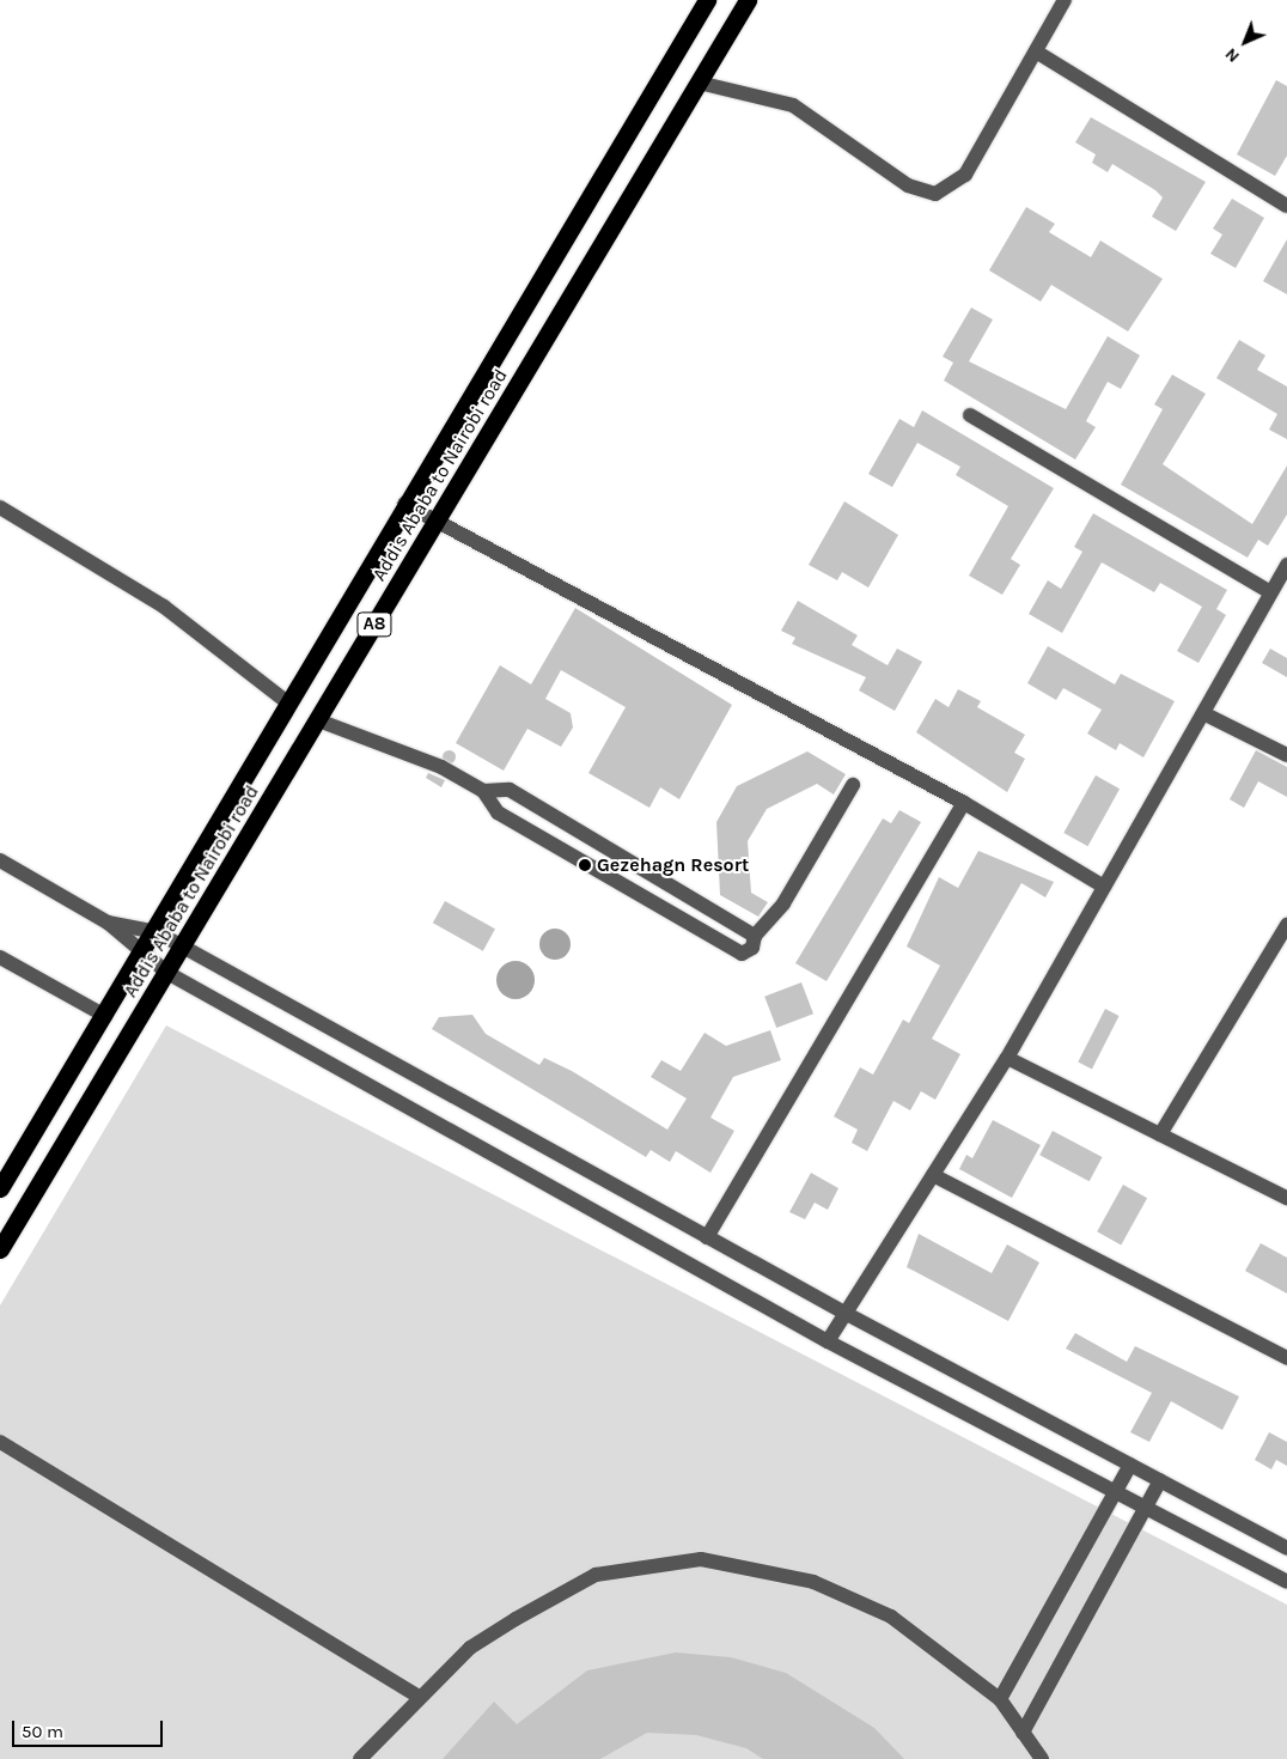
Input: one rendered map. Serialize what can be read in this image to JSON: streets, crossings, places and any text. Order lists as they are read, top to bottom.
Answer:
{
  "streets": {
    "highway": ["Addis Ababa to Nairobi road", "A8"]
  },
  "places": ["Gezehagn Resort"],
  "scale_bar": "50 m",
  "north": "bottom left"
}
